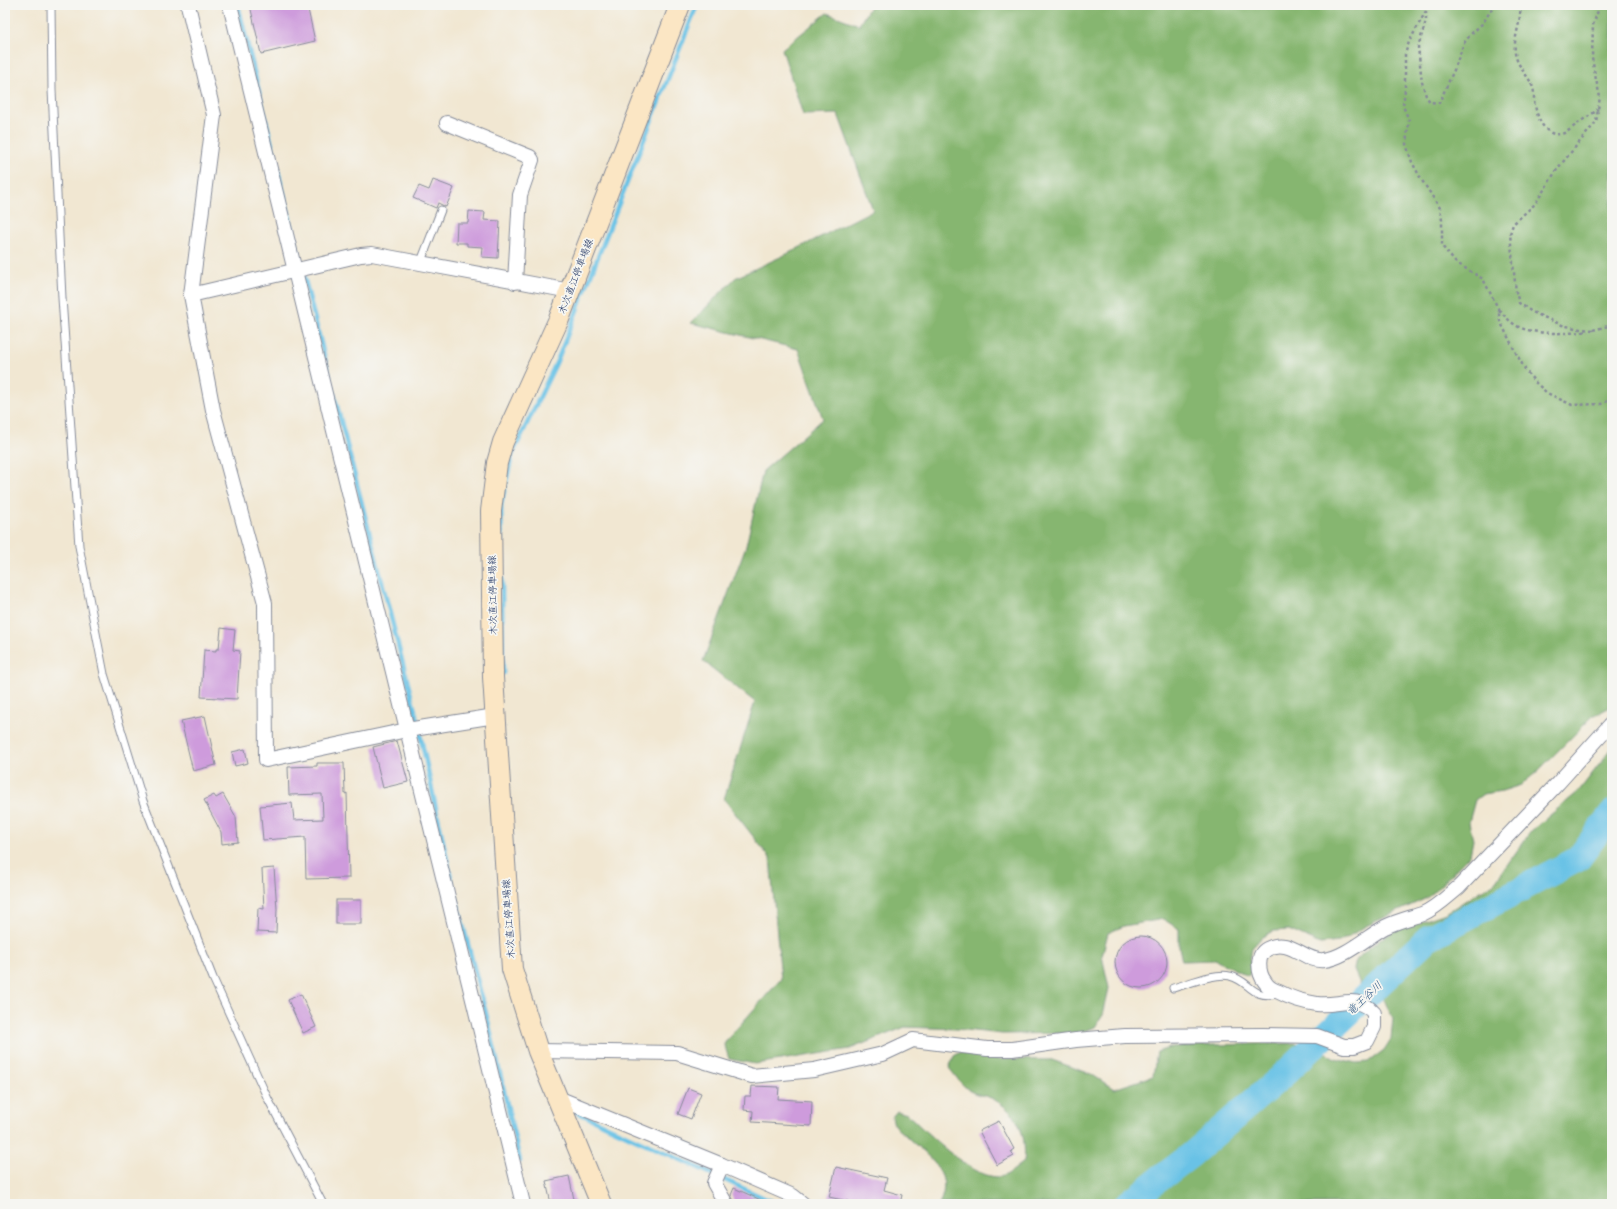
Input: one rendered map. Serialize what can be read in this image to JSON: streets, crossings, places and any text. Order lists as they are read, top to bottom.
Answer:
{
  "streets": {
    "main road": ["木次直江停車場線"]
  },
  "water": ["竜王谷川"]
}
